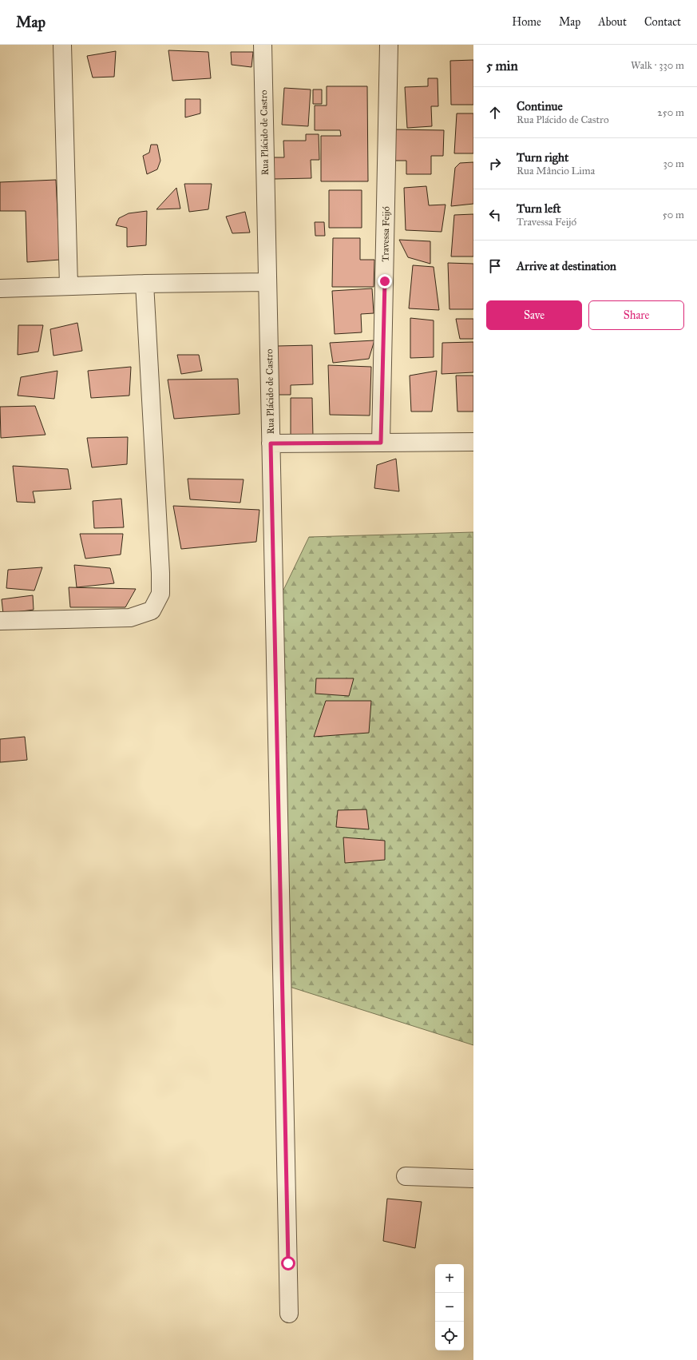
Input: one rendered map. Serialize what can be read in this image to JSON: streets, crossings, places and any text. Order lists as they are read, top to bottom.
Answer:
{
  "streets": {
    "street": ["Rua Plácido de Castro", "Travessa Feijó"]
  },
  "page": {
    "header": "Map",
    "nav": [
      "Home",
      "Map",
      "About",
      "Contact"
    ],
    "heading": ["5 min", "Walk · 330 m"],
    "list": [
      ["Continue", "Rua Plácido de Castro", "250 m"],
      ["Turn right", "Rua Mâncio Lima", "30 m"],
      ["Turn left", "Travessa Feijó", "50 m"],
      "Arrive at destination"
    ],
    "buttons": ["Save", "Share"],
    "map_buttons": ["+", "−"]
  }
}
